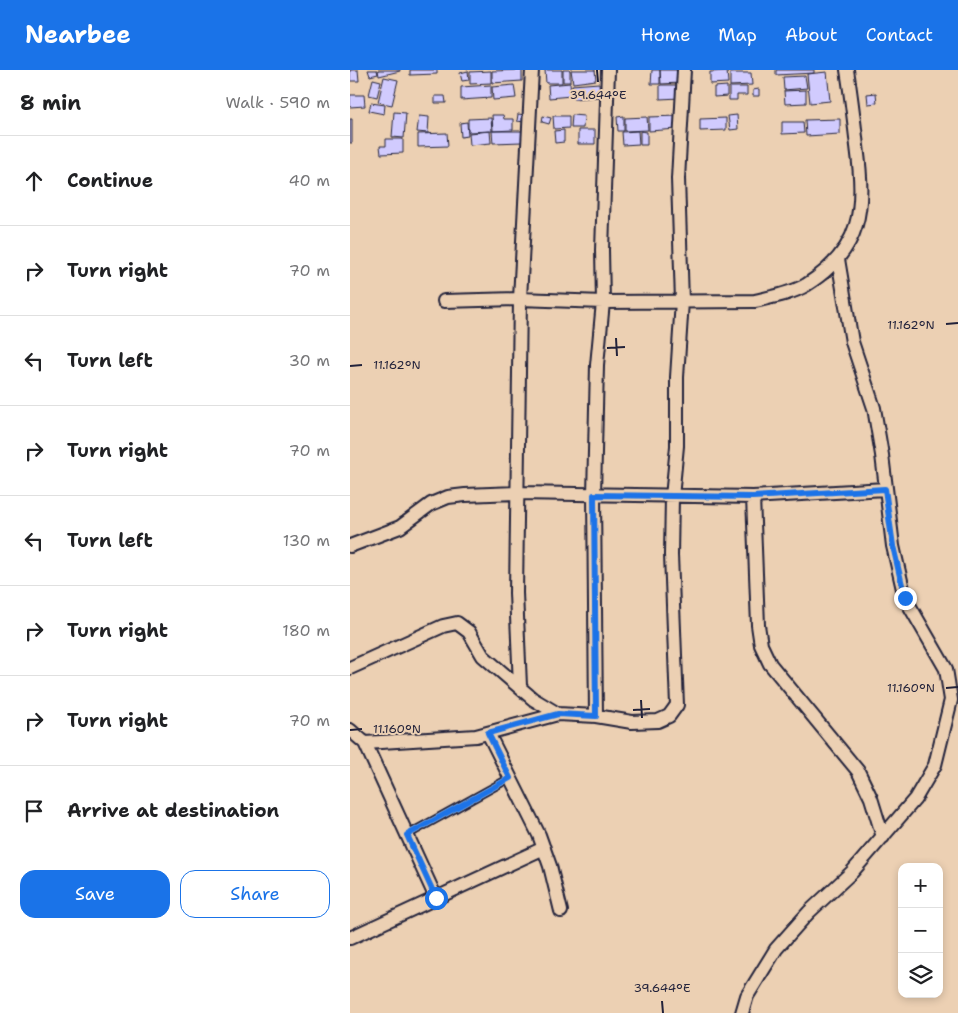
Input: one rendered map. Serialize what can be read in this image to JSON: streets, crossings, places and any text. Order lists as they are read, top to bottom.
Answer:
{
  "page": {
    "header": "Nearbee",
    "nav": [
      "Home",
      "Map",
      "About",
      "Contact"
    ],
    "heading": ["8 min", "Walk · 590 m"],
    "list": [
      ["Continue", "40 m"],
      ["Turn right", "70 m"],
      ["Turn left", "30 m"],
      ["Turn right", "70 m"],
      ["Turn left", "130 m"],
      ["Turn right", "180 m"],
      ["Turn right", "70 m"],
      "Arrive at destination"
    ],
    "buttons": ["Save", "Share"],
    "map_buttons": ["+", "−"]
  },
  "coordinates": ["39.644°E", "11.162°N", "11.160°N"]
}
